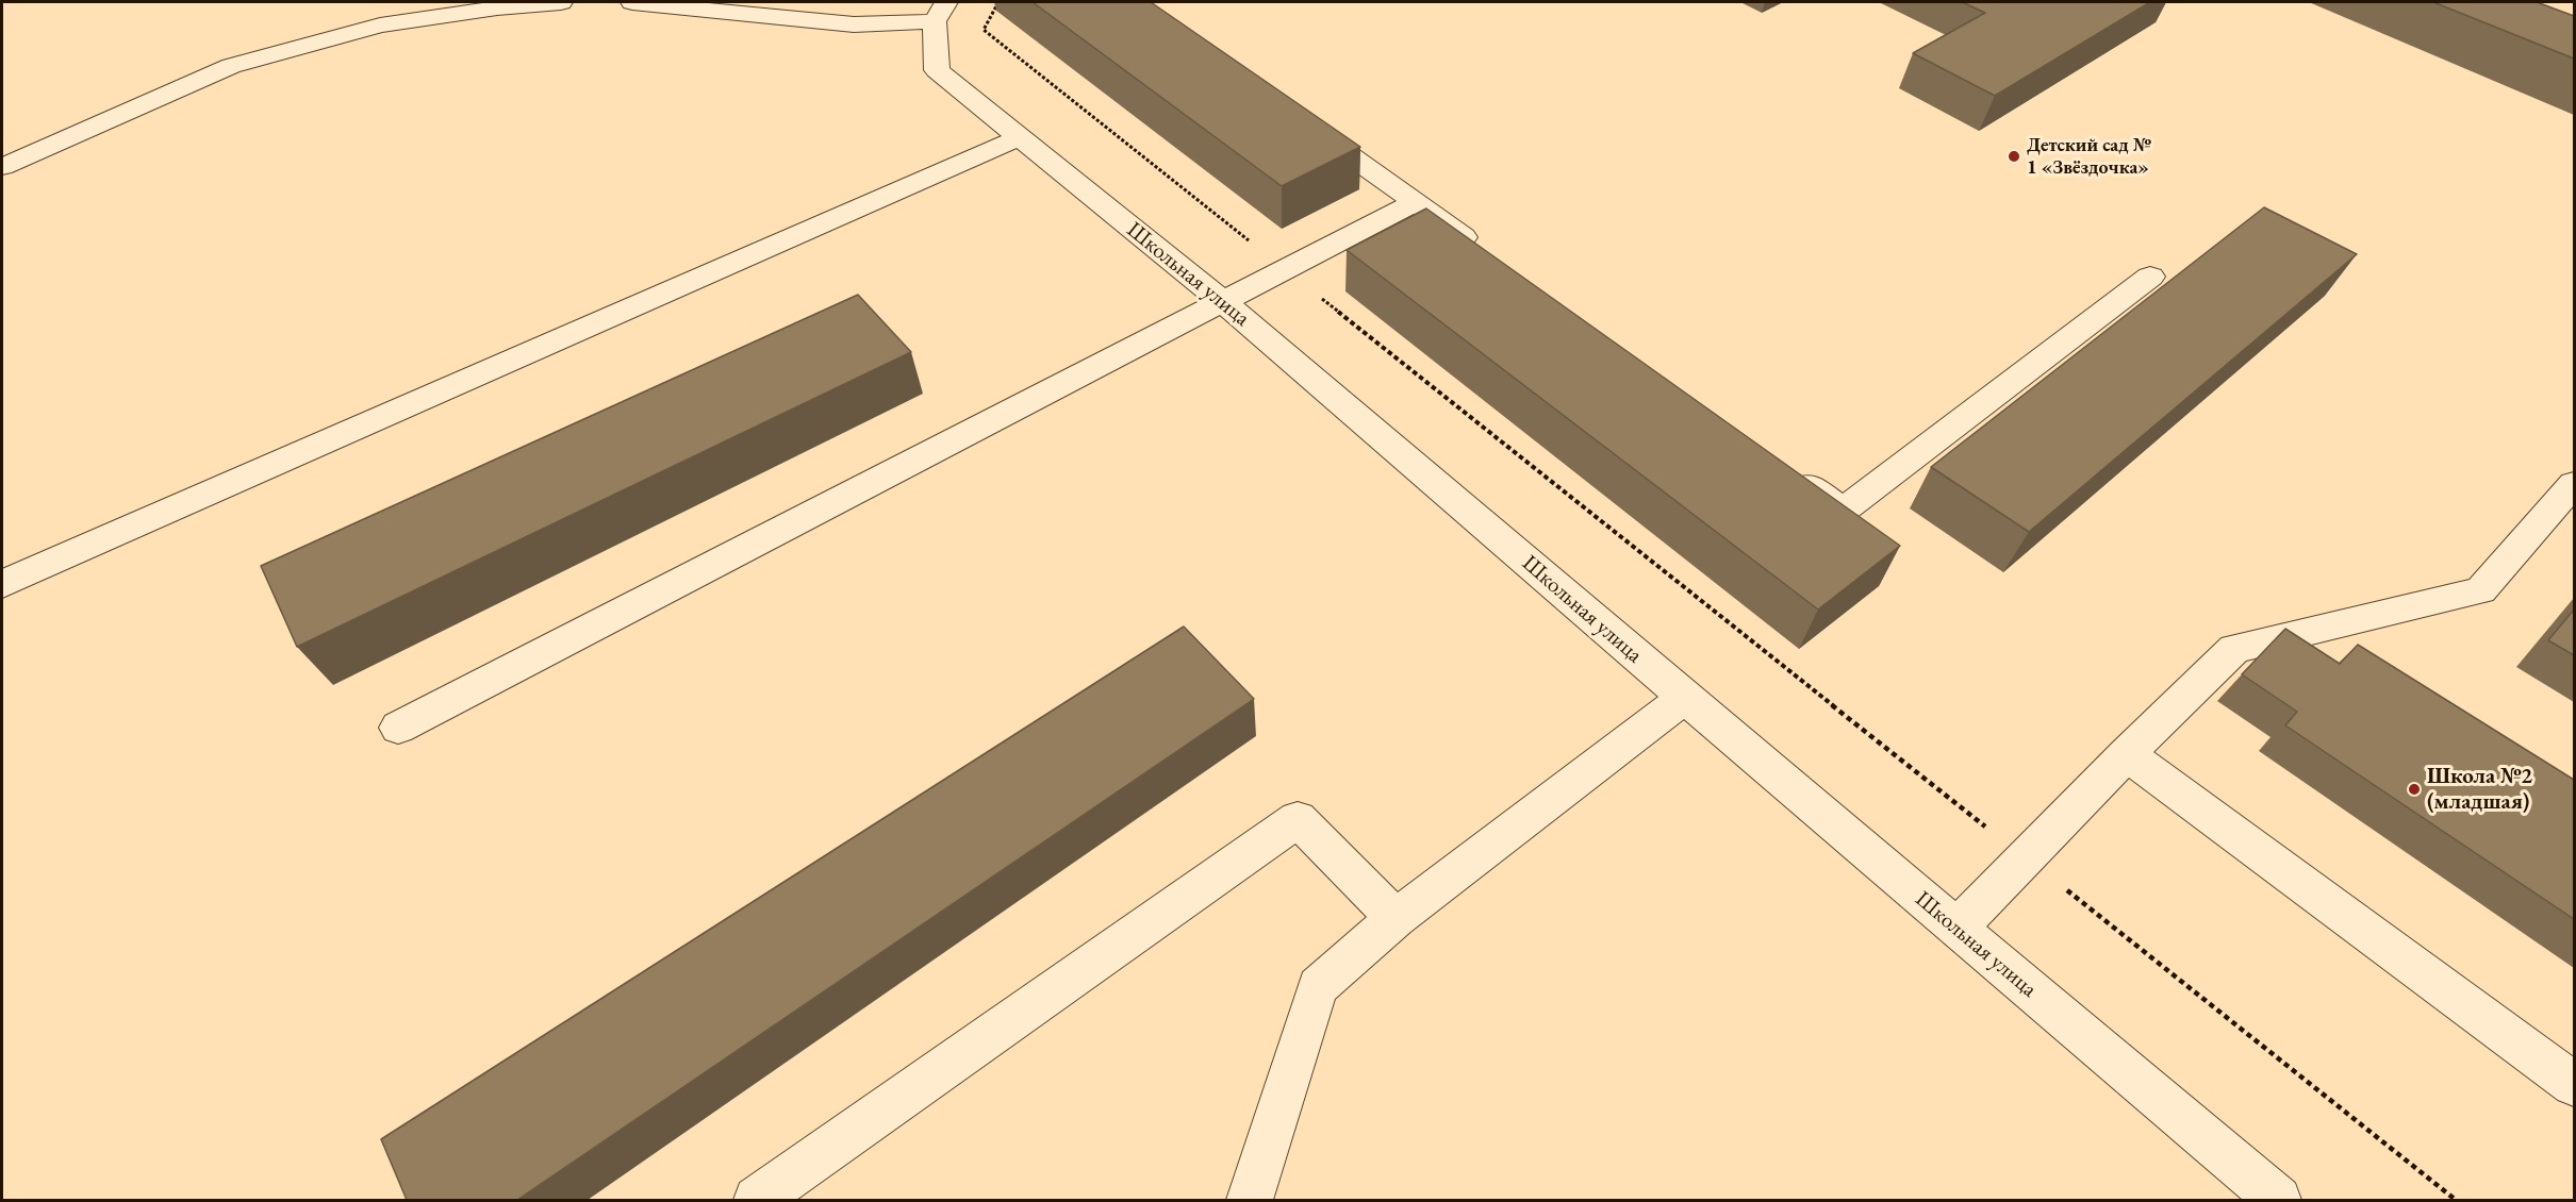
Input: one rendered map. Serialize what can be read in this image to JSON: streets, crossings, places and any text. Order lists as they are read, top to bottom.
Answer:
{
  "streets": {
    "street": ["Школьная улица"]
  },
  "places": ["Детский сад № 1 «Звёздочка»", "Школа №2 (младшая)"]
}
